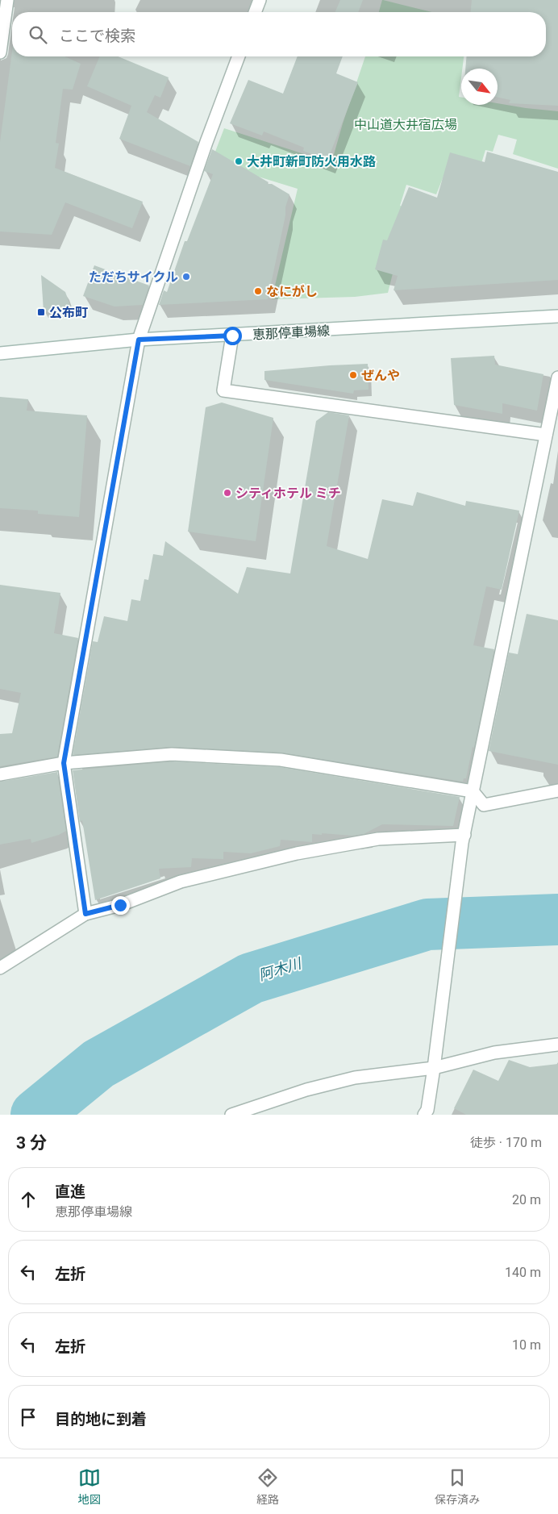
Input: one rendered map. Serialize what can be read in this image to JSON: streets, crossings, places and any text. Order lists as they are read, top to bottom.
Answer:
{
  "streets": {
    "street": ["恵那停車場線"]
  },
  "water": ["阿木川"],
  "parks": ["中山道大井宿広場"],
  "places": {
    "other": [
      "大井町新町防火用水路",
      "ただちサイクル",
      "なにがし",
      "ぜんや",
      "シティホテル ミチ"
    ],
    "transit": ["公布町"]
  },
  "north": "bottom right",
  "page": {
    "search": "ここで検索",
    "heading": ["3 分", "徒歩 · 170 m"],
    "list": [
      ["直進", "恵那停車場線", "20 m"],
      ["左折", "140 m"],
      ["左折", "10 m"],
      "目的地に到着"
    ],
    "nav": ["地図", "経路", "保存済み"]
  }
}
